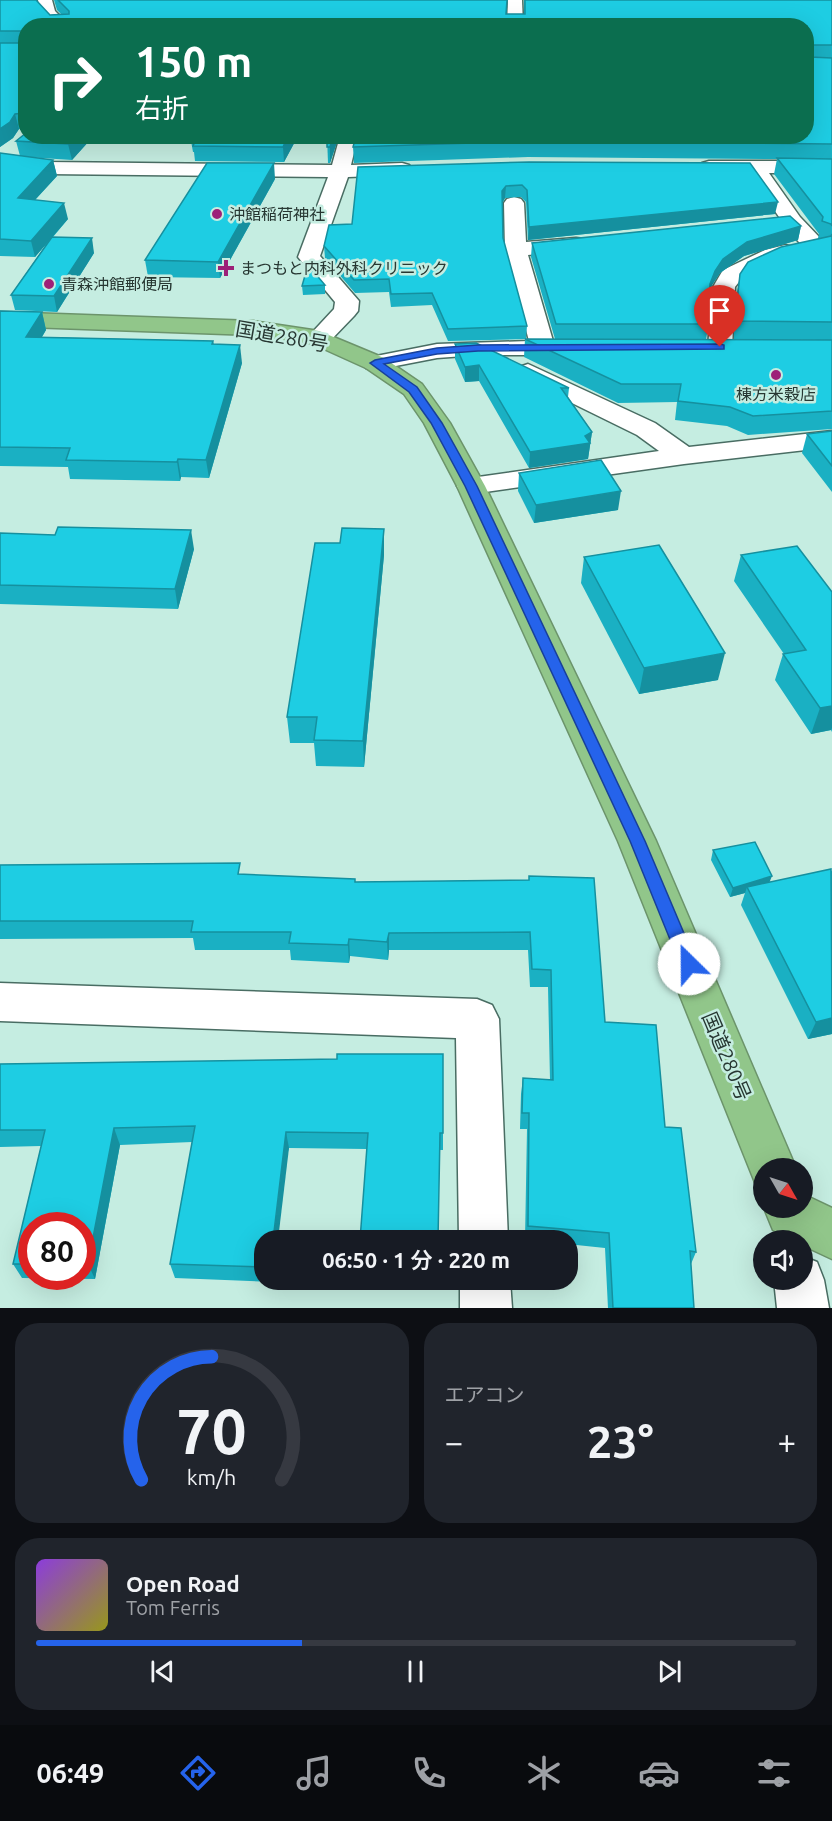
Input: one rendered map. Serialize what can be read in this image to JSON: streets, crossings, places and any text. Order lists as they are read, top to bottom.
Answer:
{
  "streets": {
    "highway": ["国道280号"]
  },
  "places": {
    "other": ["沖館稲荷神社", "青森沖館郵便局", "棟方米穀店"],
    "health": ["まつもと内科外科クリニック"]
  },
  "north": "bottom right",
  "page": {
    "turn": ["150 m", "右折"],
    "limit": "80",
    "trip": "06:50 · 1 分 · 220 m",
    "tile": "エアコン",
    "heat": ["−", "23°", "+"],
    "song": ["Open Road", "Tom Ferris"],
    "tabs": "06:49",
    "gauge": ["70", "km/h"]
  }
}
